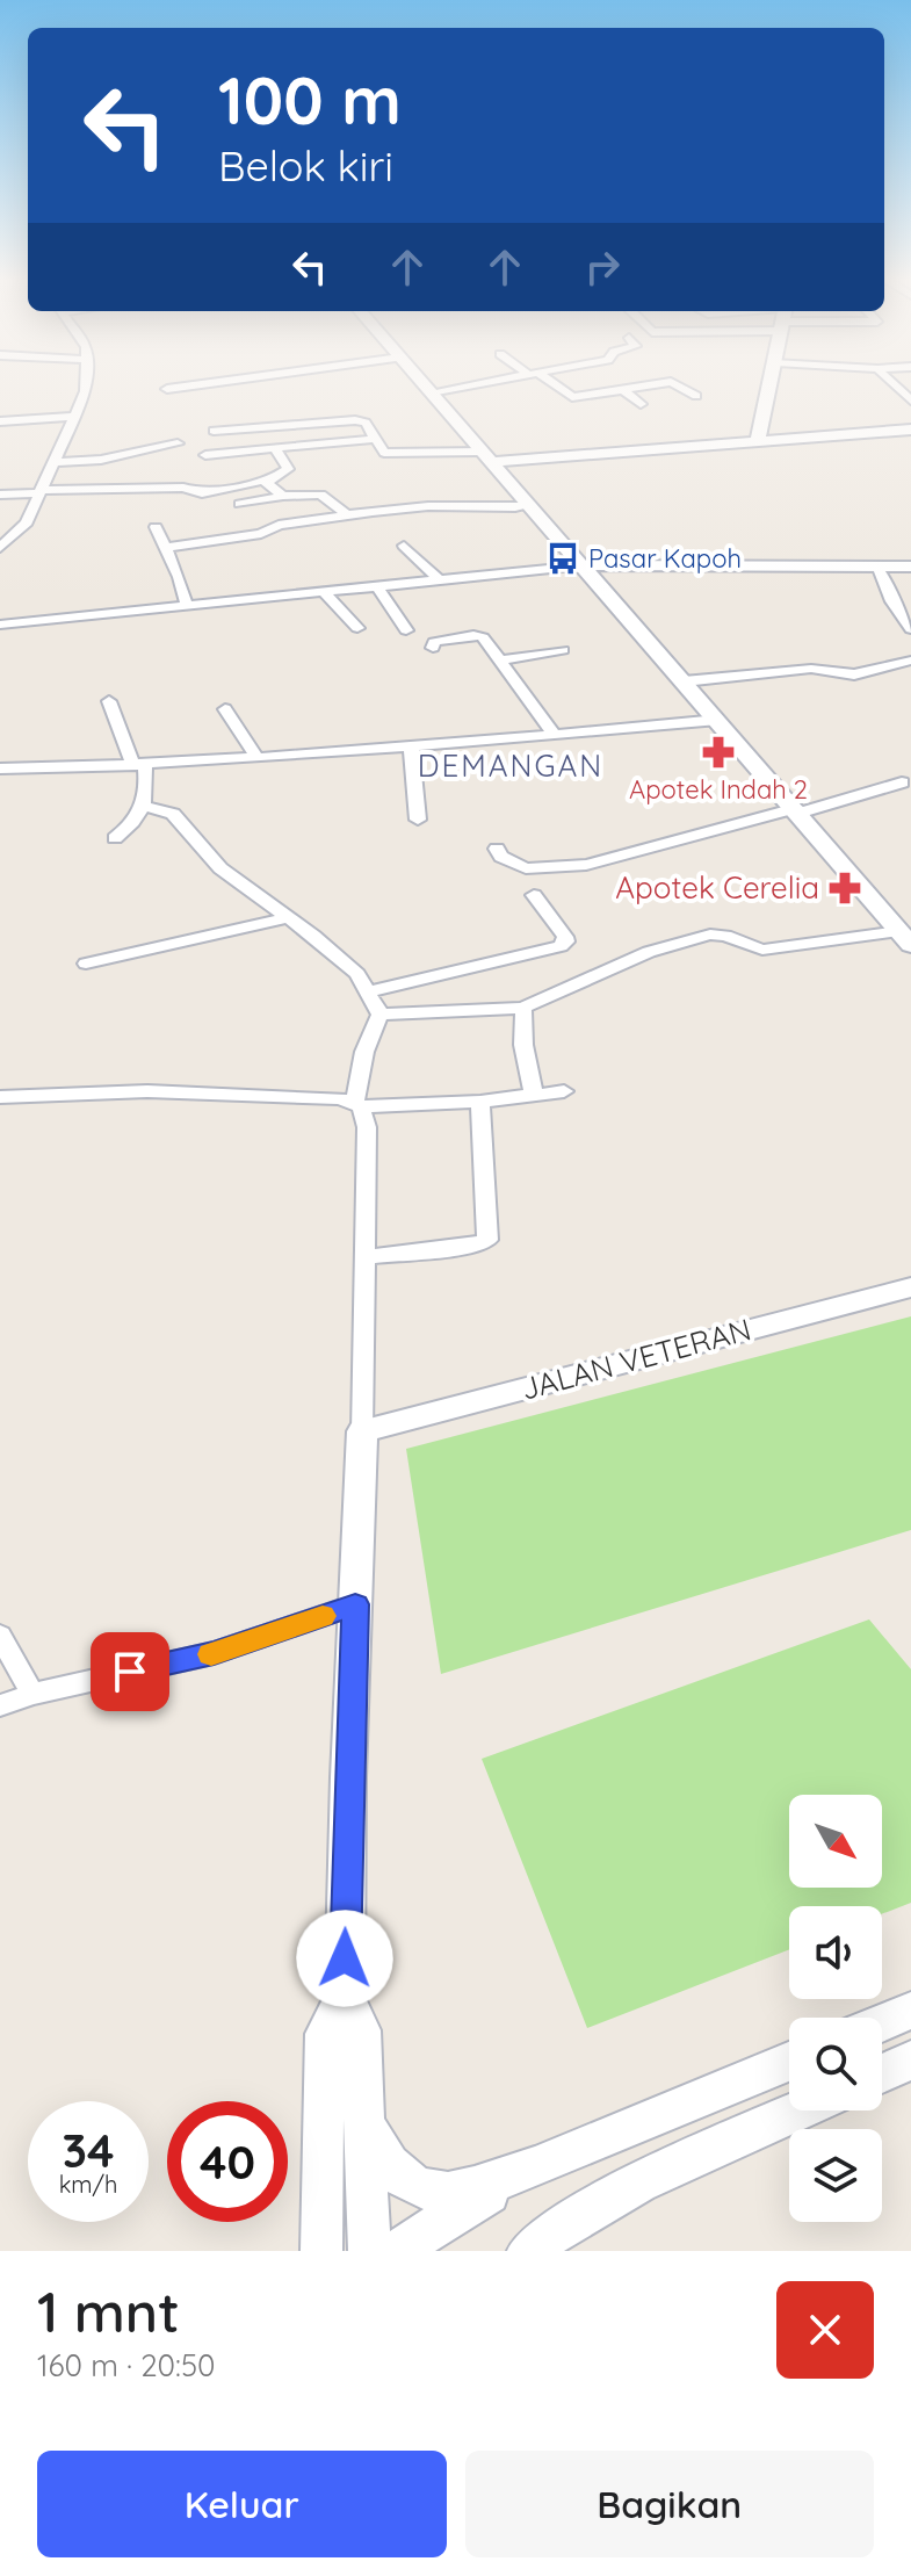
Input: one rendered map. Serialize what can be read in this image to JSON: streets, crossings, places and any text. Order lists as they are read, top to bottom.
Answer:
{
  "streets": {
    "street": ["JALAN VETERAN"]
  },
  "districts": ["DEMANGAN"],
  "places": {
    "bus stop": ["Pasar Kapoh"],
    "pharmacy": ["Apotek Indah 2", "Apotek Cerelia"]
  },
  "north": "bottom right",
  "page": {
    "turn": ["100 m", "Belok kiri"],
    "speed": "34 km/h",
    "limit": "40",
    "heading": ["1 mnt", "160 m · 20:50"],
    "buttons": ["Keluar", "Bagikan"]
  }
}
